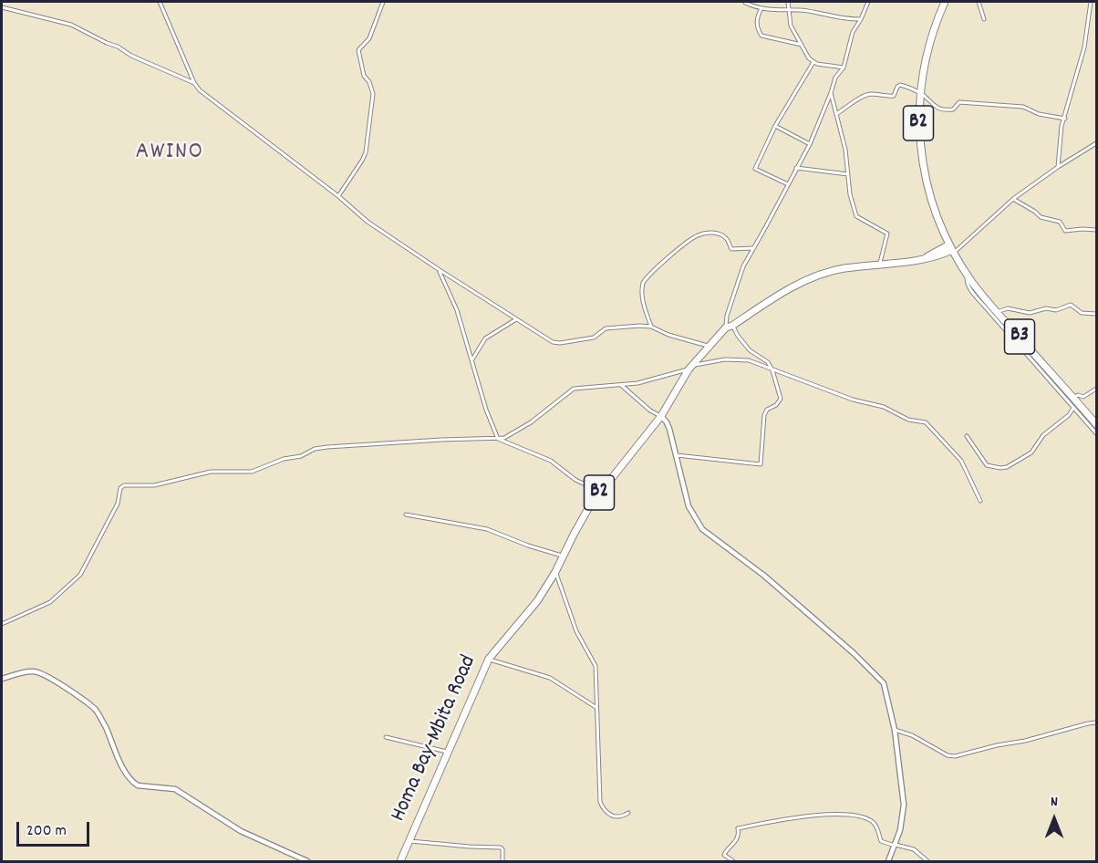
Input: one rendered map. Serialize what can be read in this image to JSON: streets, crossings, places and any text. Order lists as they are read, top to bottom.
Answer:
{
  "streets": {
    "highway": ["B2", "B3", "Homa Bay-Mbita Road"]
  },
  "crossings": [
    ["B2", "B3"],
    ["B2", "Homa Bay-Mbita Road"],
    ["B3", "Homa Bay-Mbita Road"]
  ],
  "districts": ["AWINO"],
  "scale_bar": "200 m",
  "north": "top"
}
